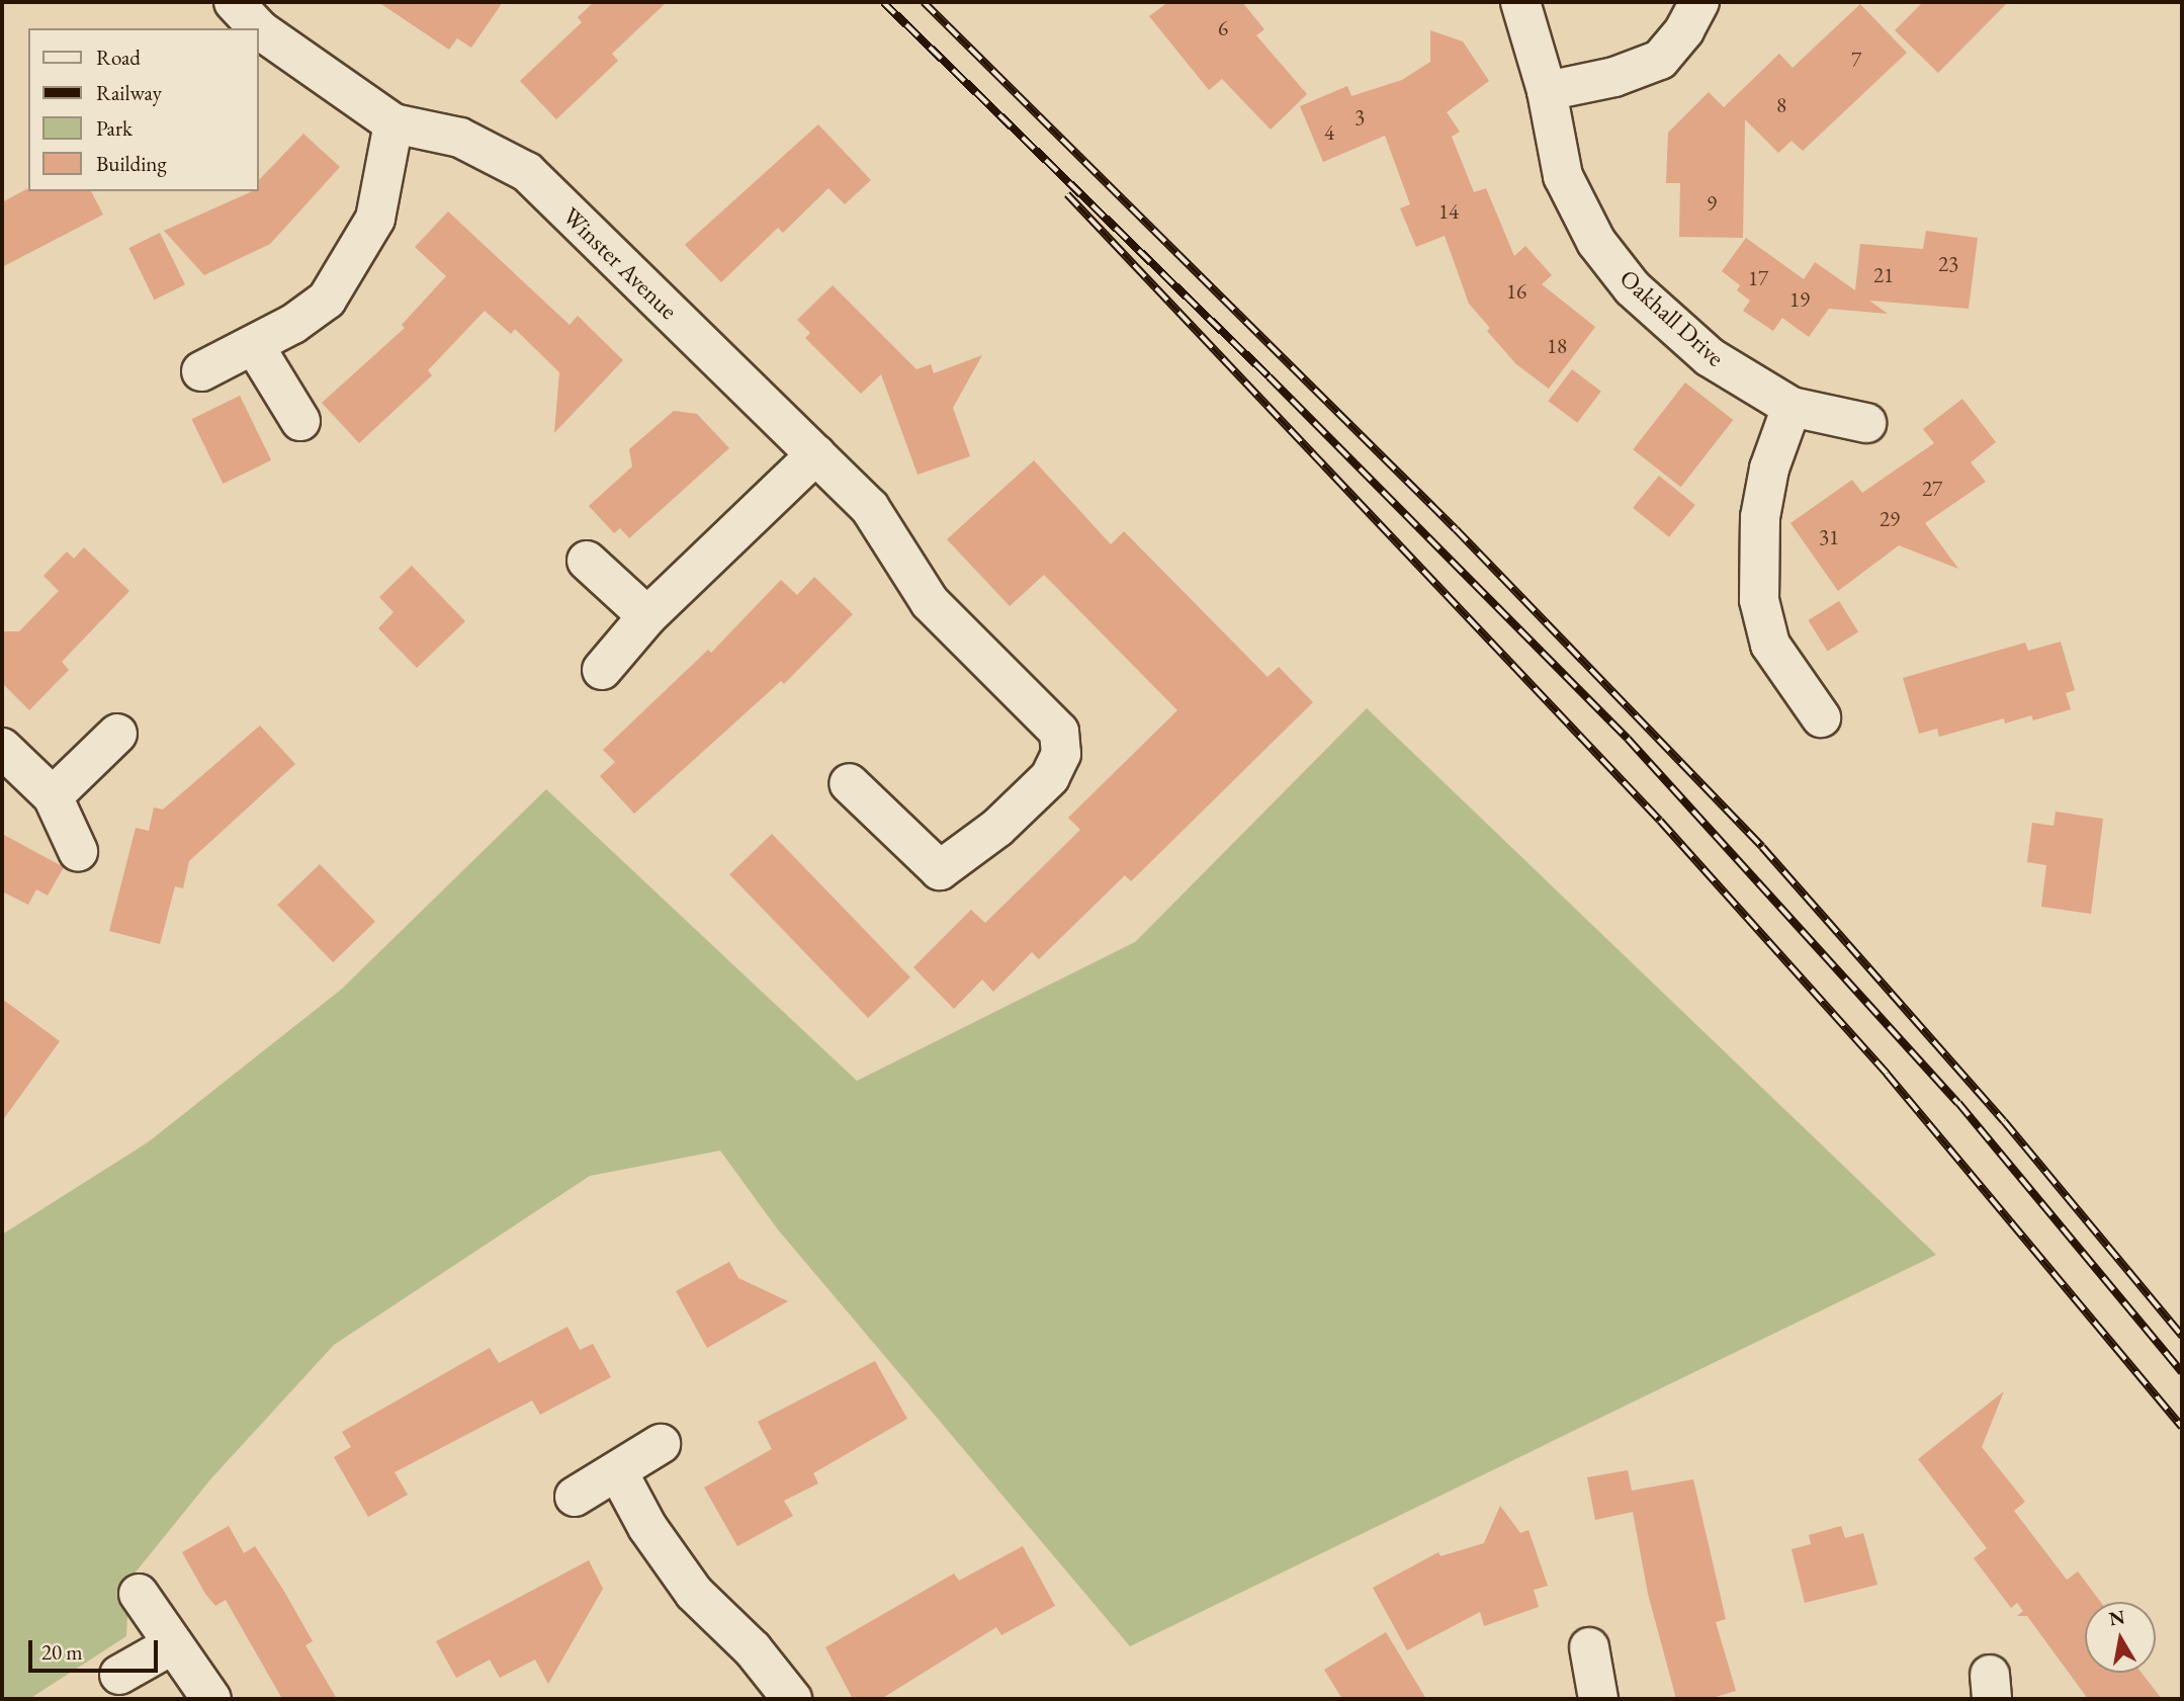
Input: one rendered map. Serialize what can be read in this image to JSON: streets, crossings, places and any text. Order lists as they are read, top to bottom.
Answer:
{
  "streets": {
    "street": ["Winster Avenue", "Oakhall Drive"]
  },
  "house_numbers": [
    "6",
    "7",
    "8",
    "3",
    "4",
    "9",
    "14",
    "23",
    "21",
    "17",
    "16",
    "19",
    "18",
    "27",
    "29",
    "31"
  ],
  "legend": [
    "Road",
    "Railway",
    "Park",
    "Building"
  ],
  "scale_bar": "20 m",
  "north": "top"
}
